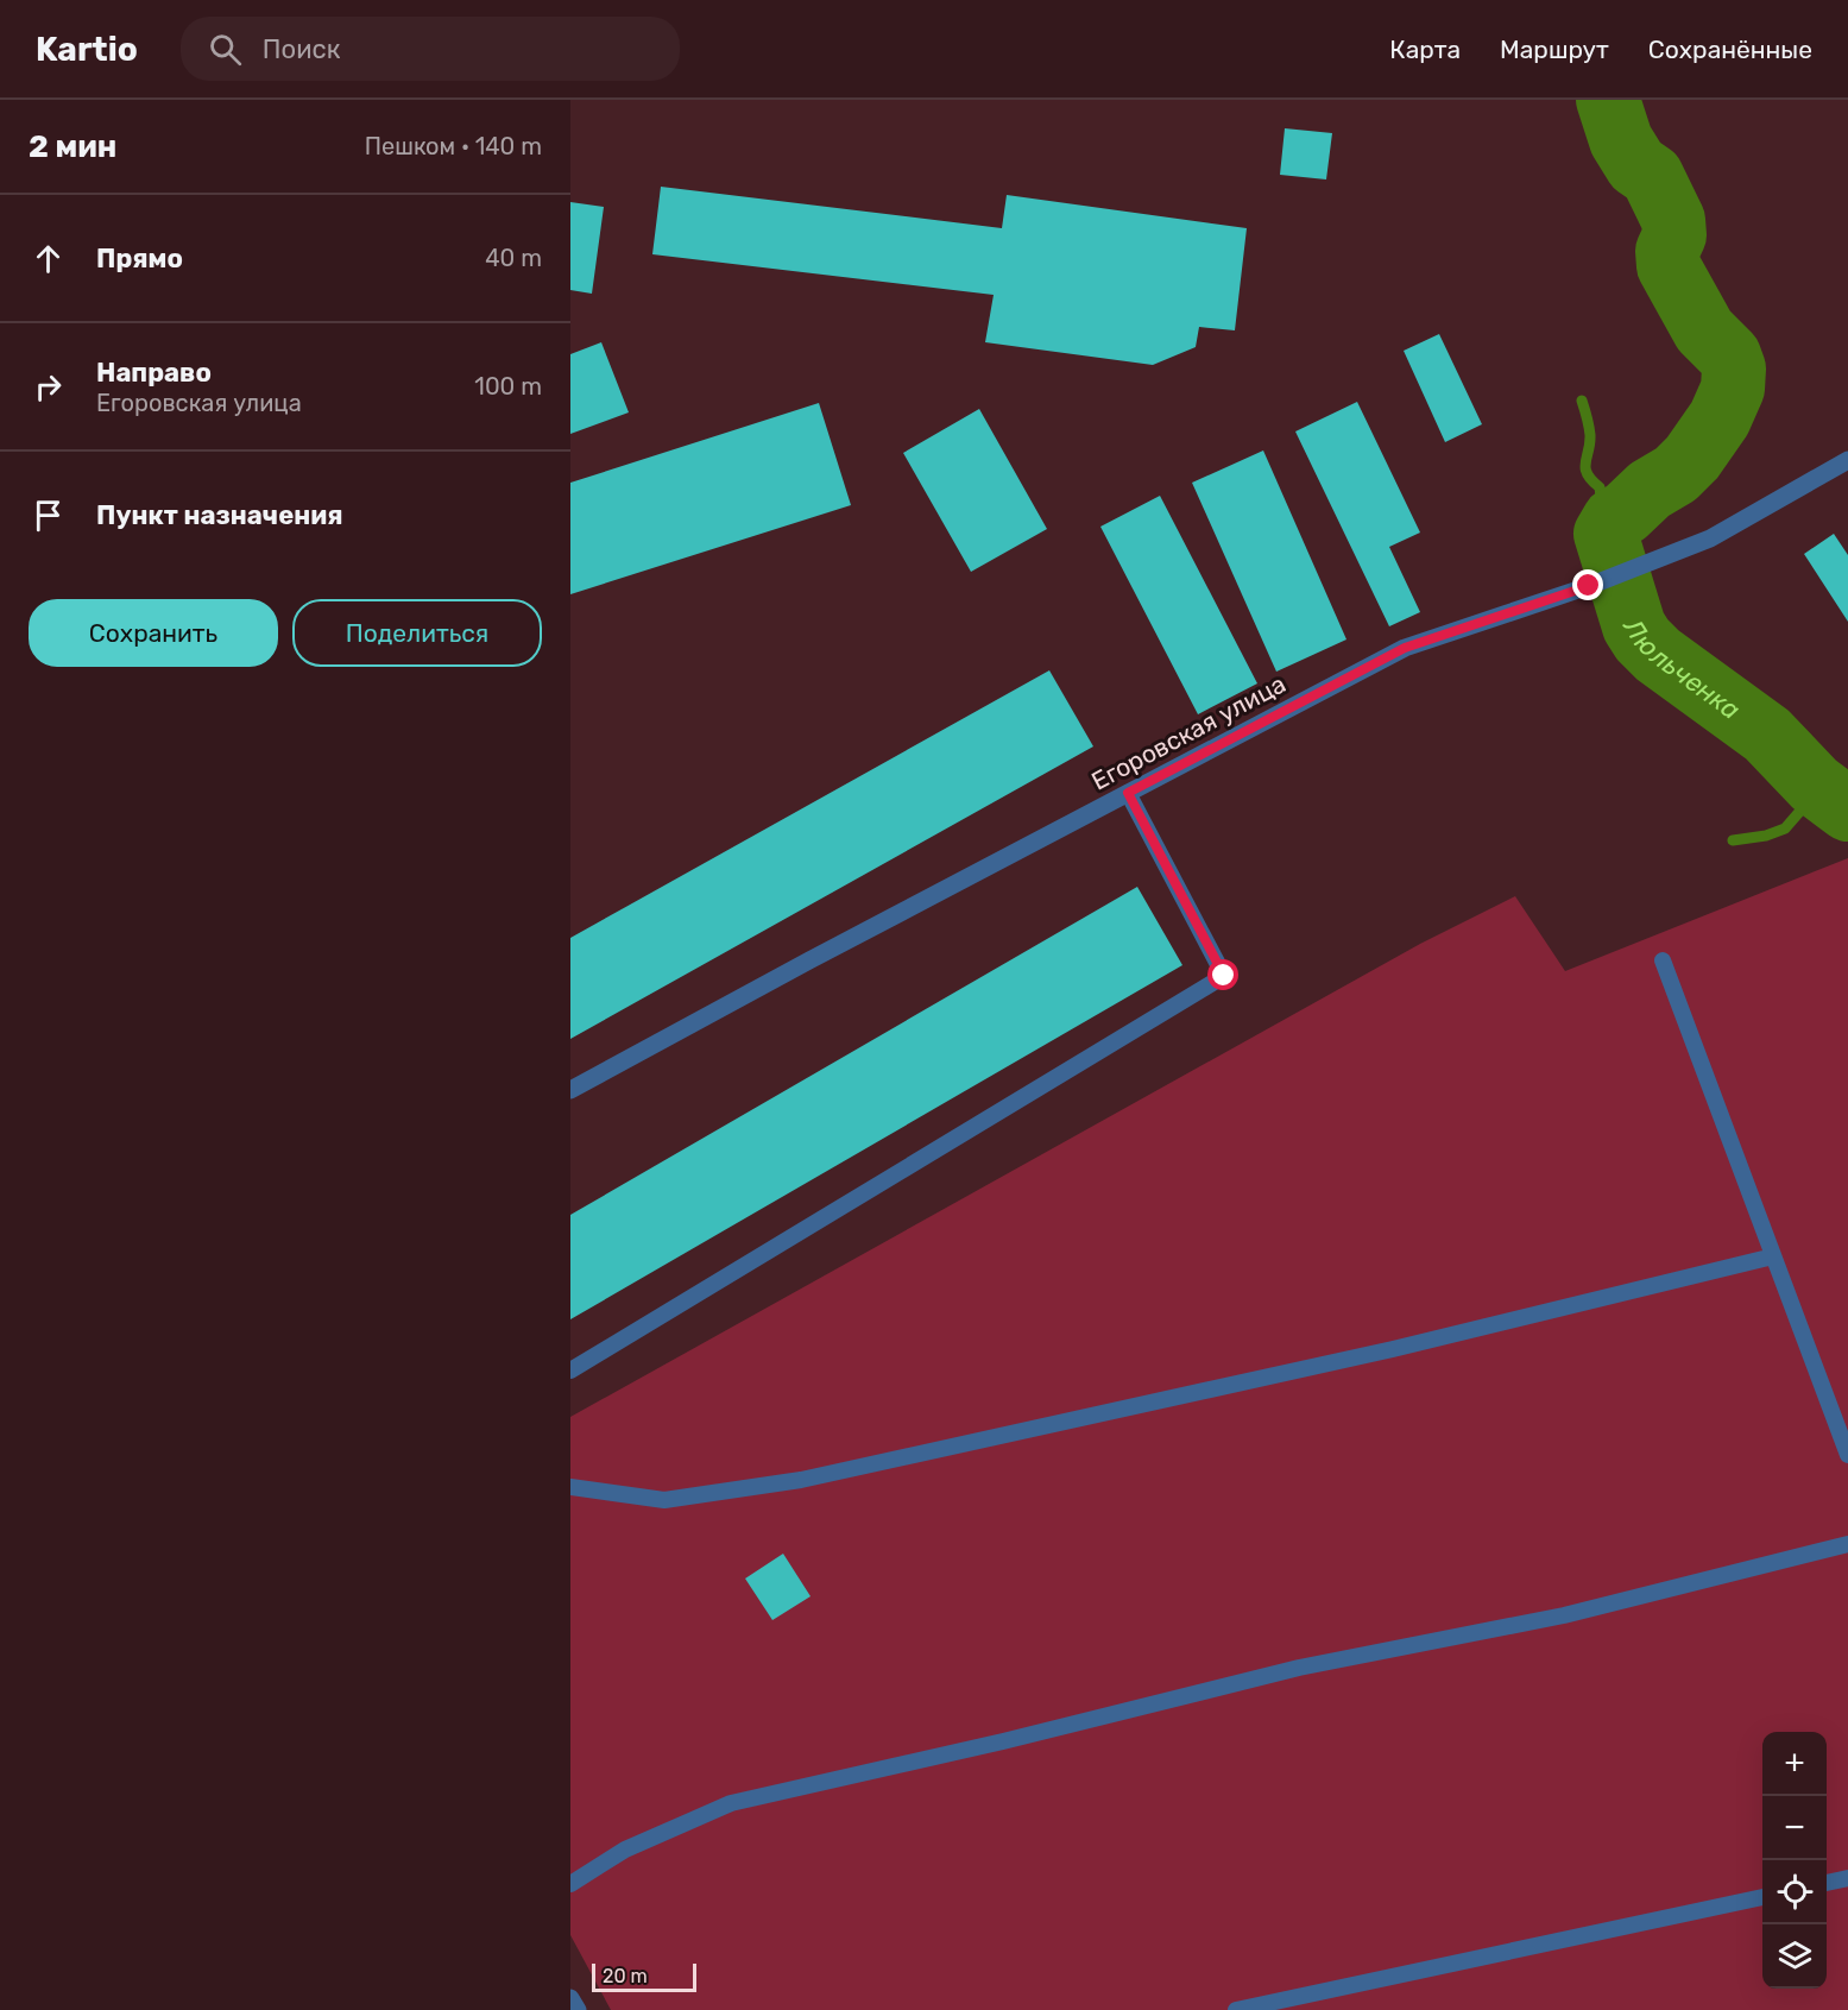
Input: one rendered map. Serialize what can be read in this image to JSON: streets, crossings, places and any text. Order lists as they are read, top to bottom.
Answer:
{
  "streets": {
    "street": ["Егоровская улица"]
  },
  "water": ["Люльченка"],
  "scale_bar": "20 m",
  "page": {
    "header": "Kartio",
    "search": "Поиск",
    "nav": ["Карта", "Маршрут", "Сохранённые"],
    "heading": ["2 мин", "Пешком · 140 m"],
    "list": [
      ["Прямо", "40 m"],
      ["Направо", "Егоровская улица", "100 m"],
      "Пункт назначения"
    ],
    "buttons": ["Сохранить", "Поделиться"],
    "map_buttons": ["+", "−"],
    "scale": "20 m"
  }
}
